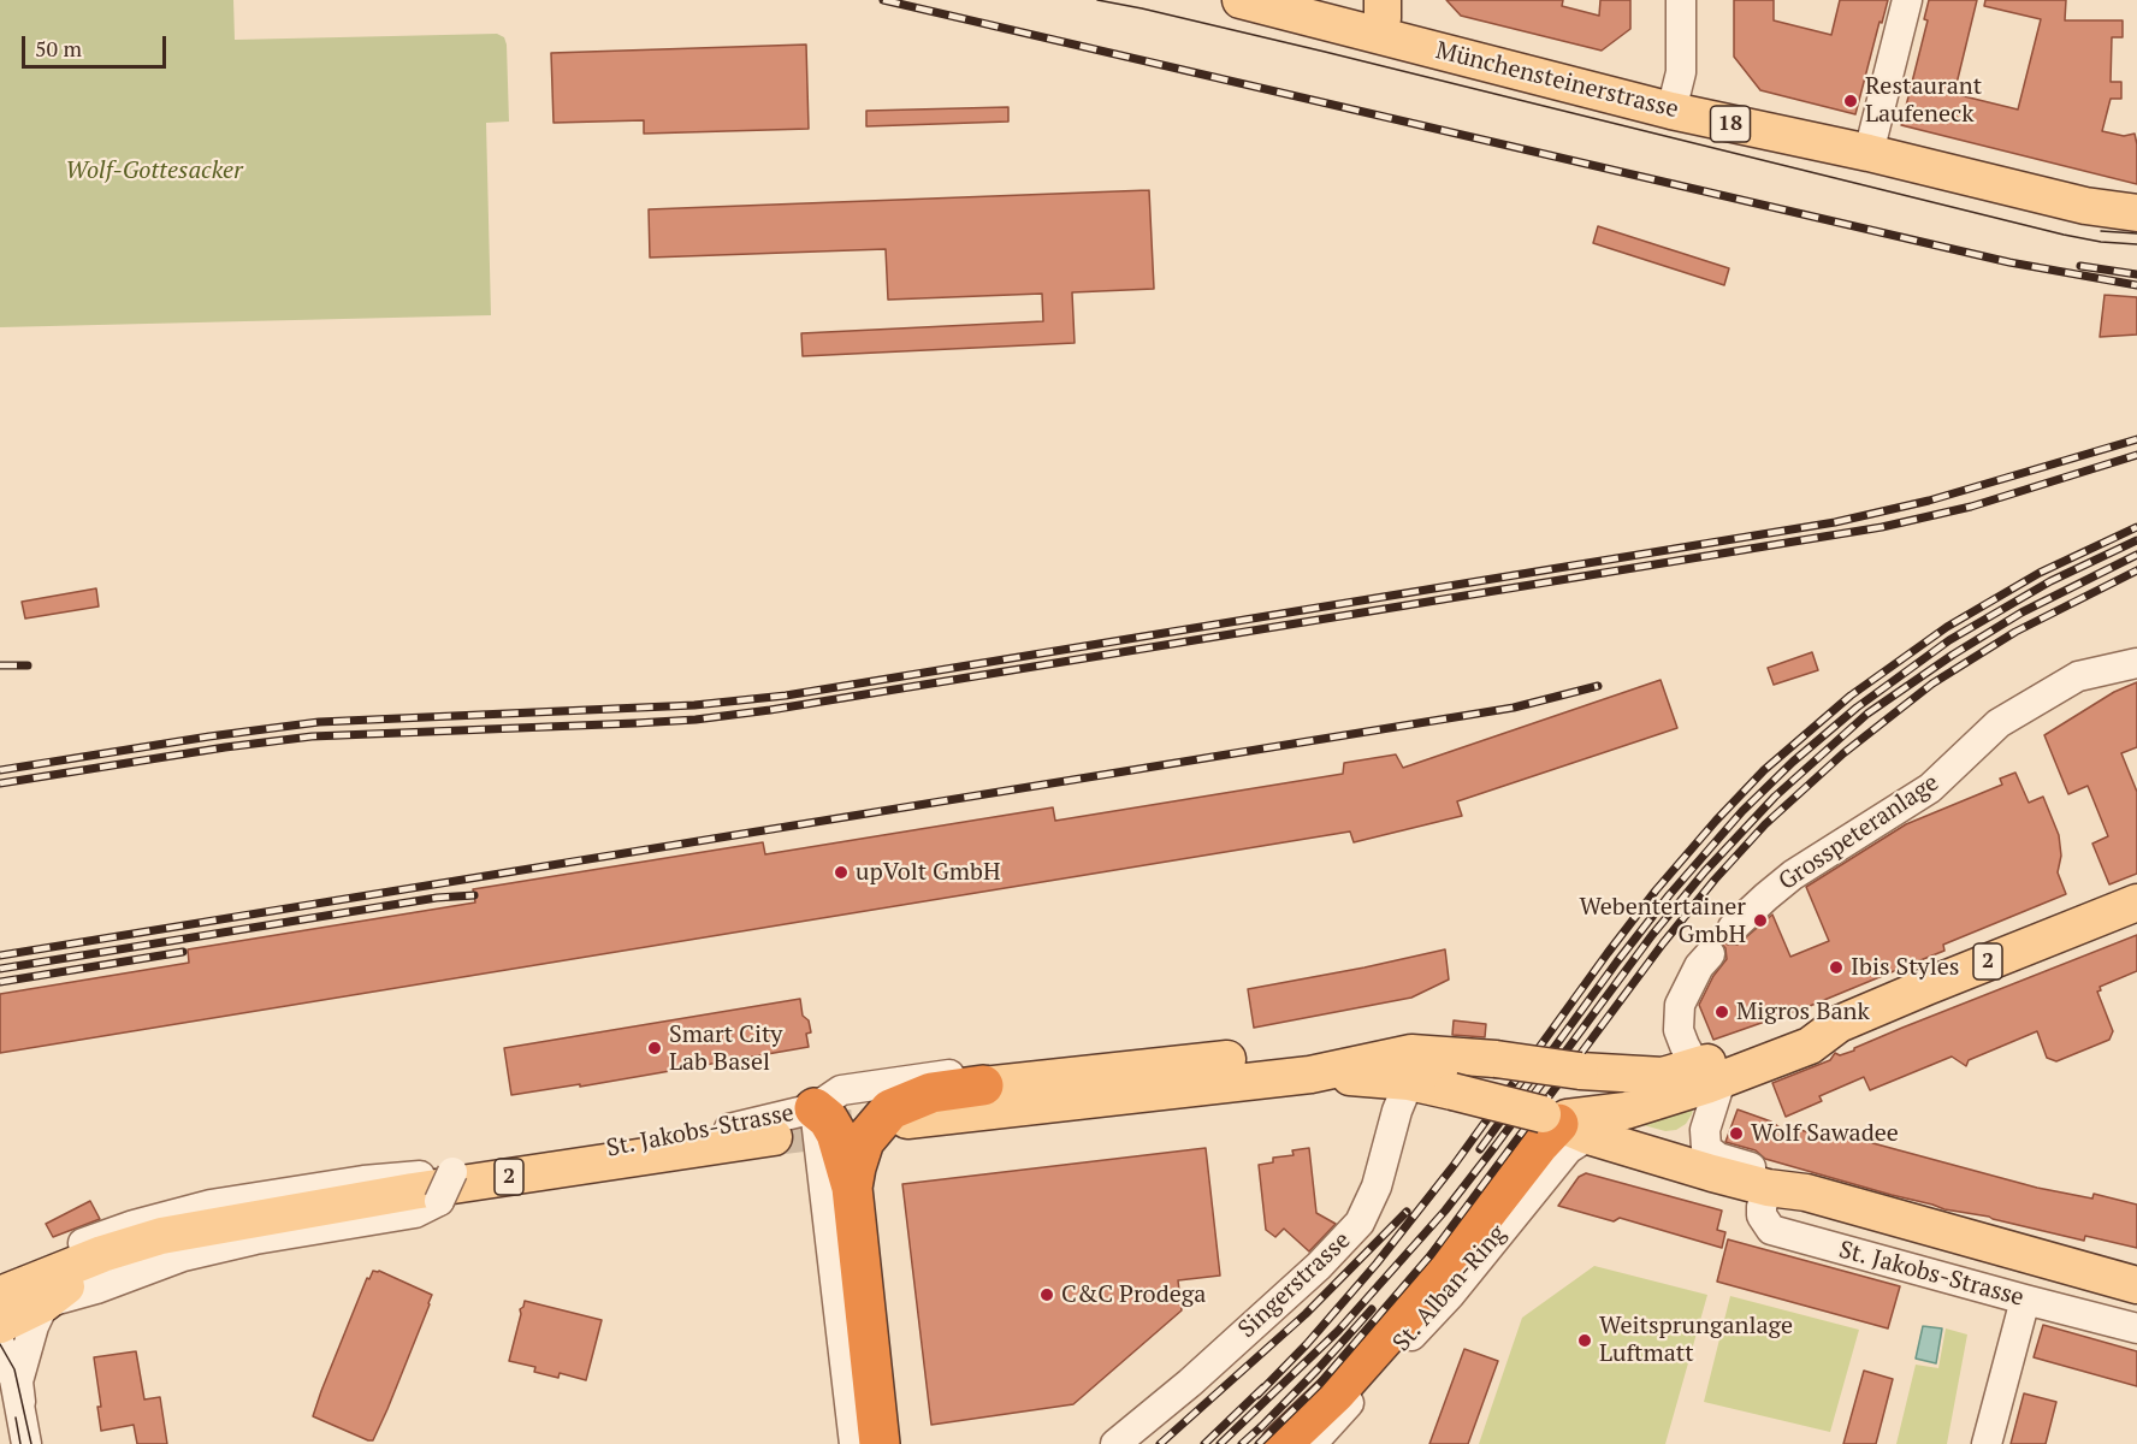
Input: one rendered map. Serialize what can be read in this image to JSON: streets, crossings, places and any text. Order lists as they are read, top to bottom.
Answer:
{
  "streets": {
    "main road": [
      "Münchensteinerstrasse",
      "18",
      "2",
      "St. Jakobs-Strasse"
    ],
    "street": ["Grosspeteranlage", "Singerstrasse", "St. Alban-Ring"]
  },
  "crossings": [
    ["2", "St. Jakobs-Strasse"],
    ["St. Jakobs-Strasse", "Singerstrasse"],
    ["St. Jakobs-Strasse", "St. Alban-Ring"]
  ],
  "parks": ["Wolf-Gottesacker"],
  "places": [
    "Restaurant Laufeneck",
    "upVolt GmbH",
    "Webentertainer GmbH",
    "Ibis Styles",
    "Migros Bank",
    "Smart City Lab Basel",
    "Wolf Sawadee",
    "C&C Prodega",
    "Weitsprunganlage Luftmatt"
  ],
  "scale_bar": "50 m"
}
